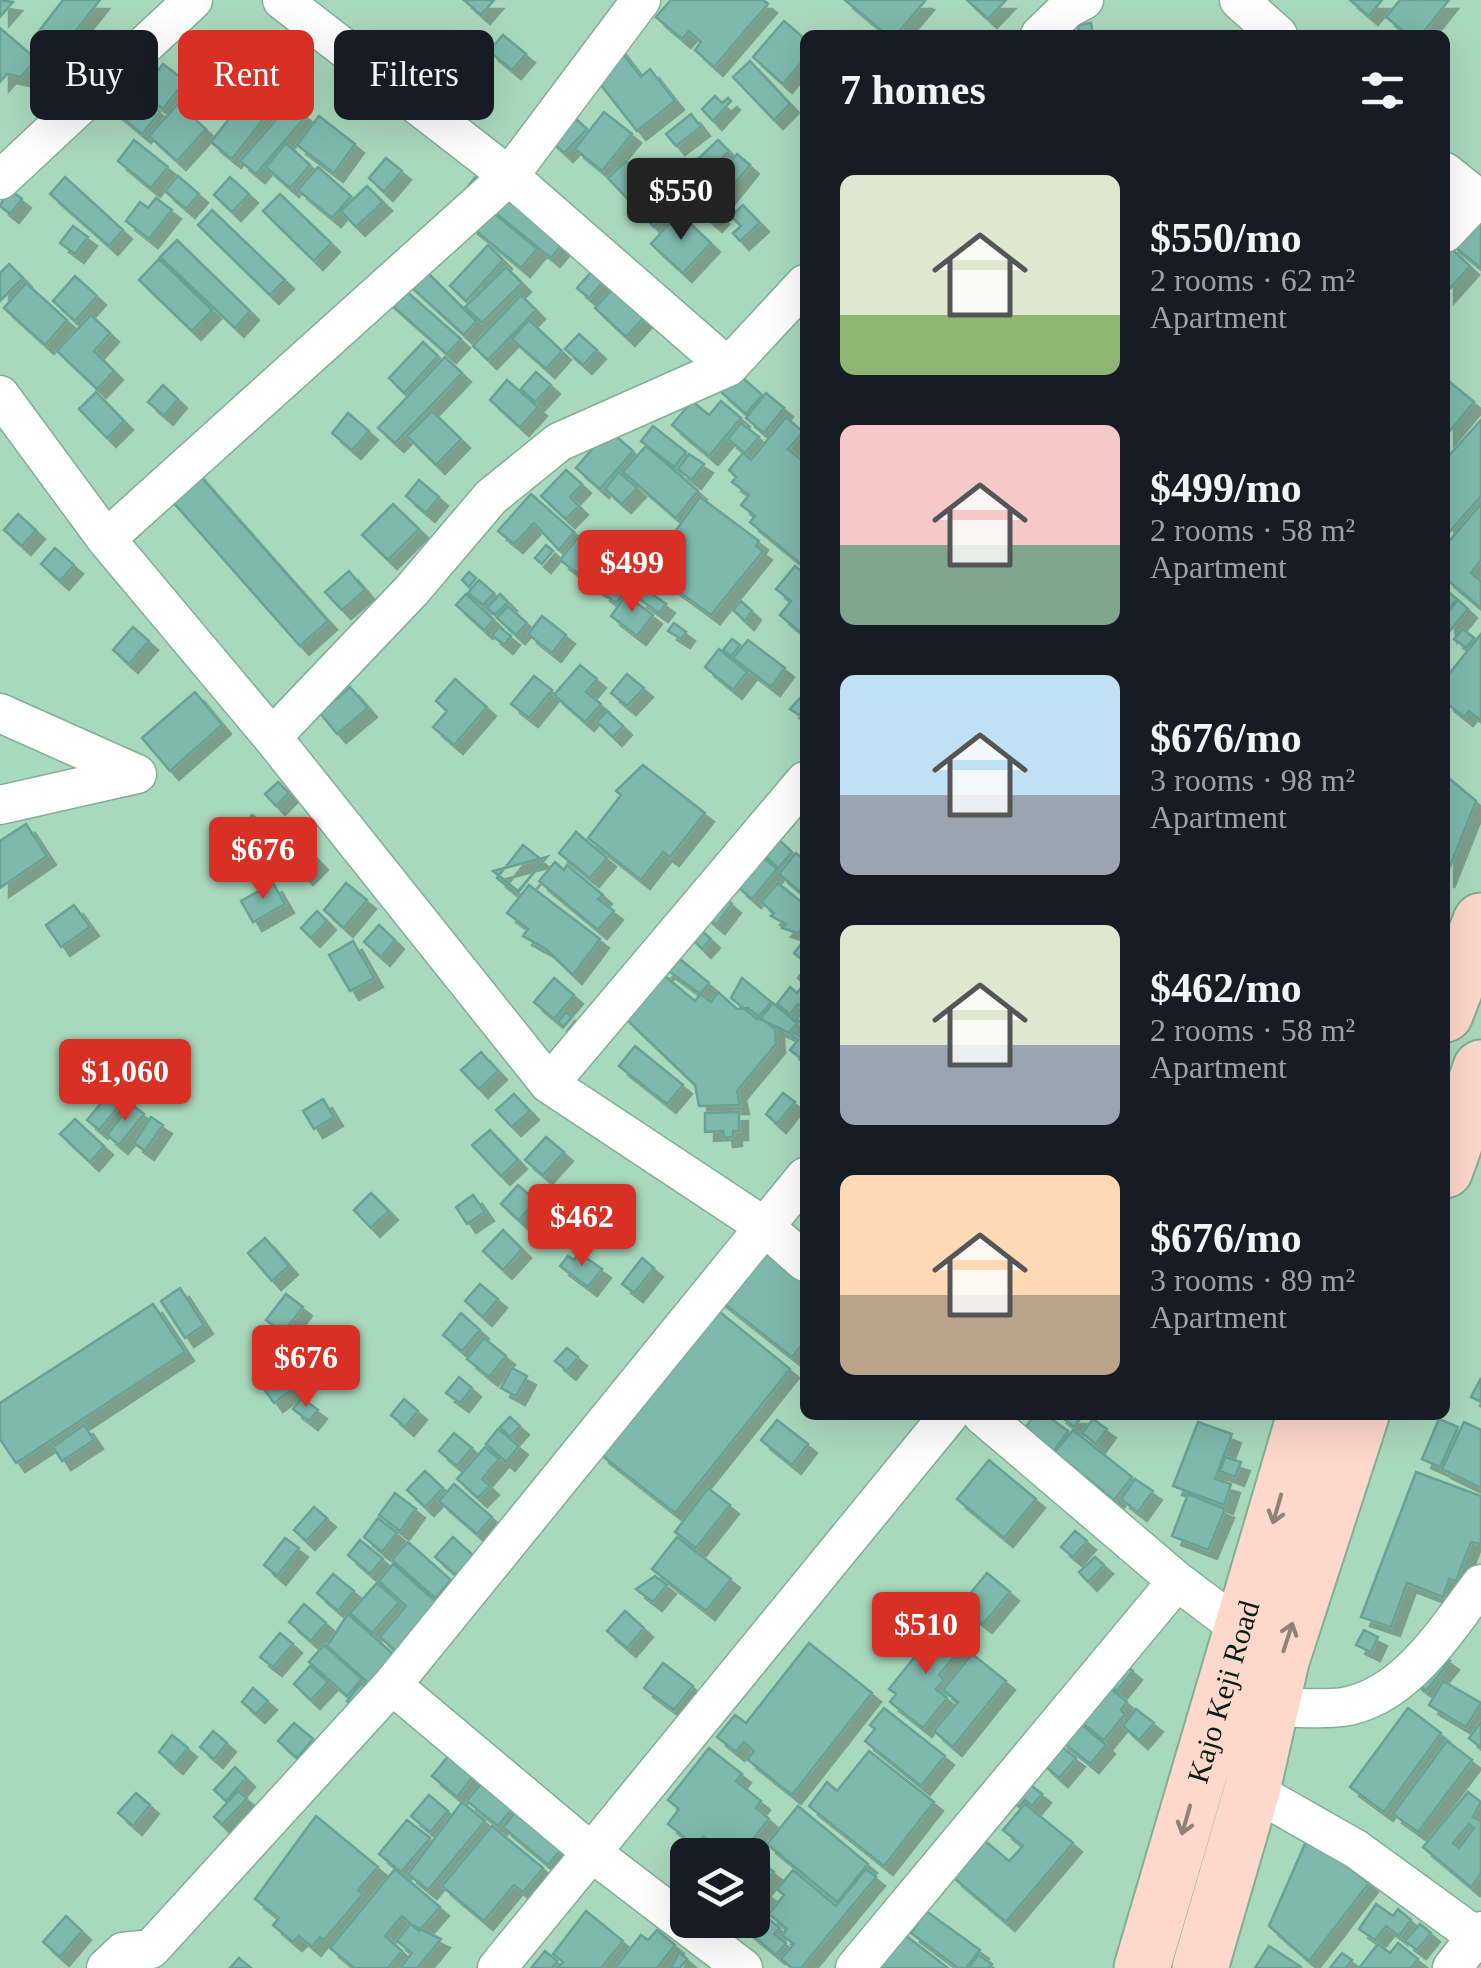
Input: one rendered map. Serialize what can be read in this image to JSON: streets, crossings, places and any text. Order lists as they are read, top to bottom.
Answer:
{
  "streets": {
    "main road": ["Kajo Keji Road"]
  },
  "page": {
    "chip": ["Buy", "Rent", "Filters"],
    "heading": "7 homes",
    "list": [
      {
        "name": "$550/mo",
        "note": "2 rooms · 62 m² · Apartment"
      },
      {
        "name": "$499/mo",
        "note": "2 rooms · 58 m² · Apartment"
      },
      {
        "name": "$676/mo",
        "note": "3 rooms · 98 m² · Apartment"
      },
      {
        "name": "$462/mo",
        "note": "2 rooms · 58 m² · Apartment"
      },
      {
        "name": "$676/mo",
        "note": "3 rooms · 89 m² · Apartment"
      }
    ],
    "price": [
      "$550",
      "$499",
      "$676",
      "$1,060",
      "$462",
      "$676",
      "$510"
    ]
  }
}
